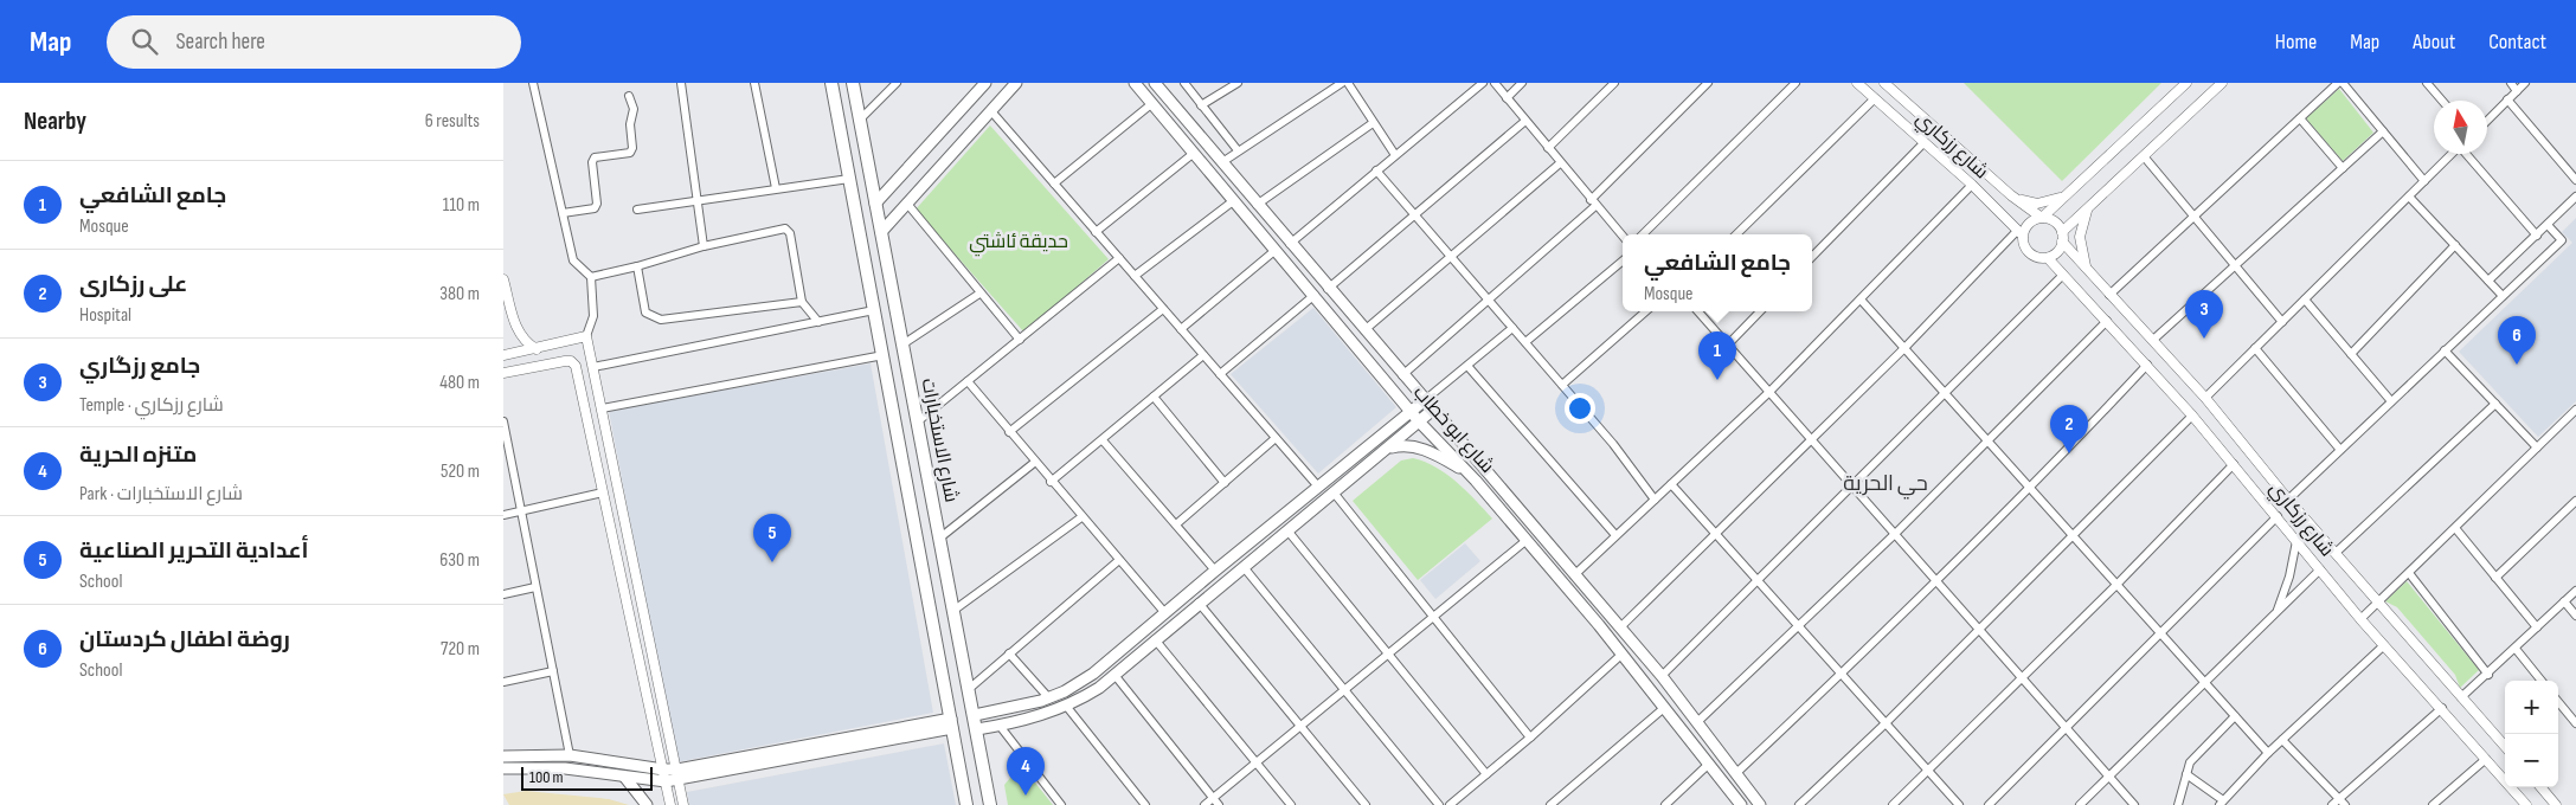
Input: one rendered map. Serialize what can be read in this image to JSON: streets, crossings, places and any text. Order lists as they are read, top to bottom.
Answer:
{
  "streets": {
    "main road": ["شارع ابو خطاب", "شارع الاستخبارات"],
    "street": ["شارع رزكاري"]
  },
  "districts": ["حي الحرية"],
  "parks": ["حديقة ئاشتي"],
  "scale_bar": "100 m",
  "north": "top",
  "page": {
    "header": "Map",
    "search": "Search here",
    "nav": [
      "Home",
      "Map",
      "About",
      "Contact"
    ],
    "heading": ["Nearby", "6 results"],
    "list": [
      {
        "mark": "1",
        "name": "جامع الشافعي",
        "note": "Mosque",
        "value": "110 m"
      },
      {
        "mark": "2",
        "name": "على رزكارى",
        "note": "Hospital",
        "value": "380 m"
      },
      {
        "mark": "3",
        "name": "جامع رزگاري",
        "note": "Temple · شارع رزكاري",
        "value": "480 m"
      },
      {
        "mark": "4",
        "name": "متنزه الحرية",
        "note": "Park · شارع الاستخبارات",
        "value": "520 m"
      },
      {
        "mark": "5",
        "name": "أعدادية التحرير الصناعية",
        "note": "School",
        "value": "630 m"
      },
      {
        "mark": "6",
        "name": "روضة اطفال كردستان",
        "note": "School",
        "value": "720 m"
      }
    ],
    "popup": ["جامع الشافعي", "Mosque"],
    "pins": [
      "3",
      "6",
      "1",
      "2",
      "5",
      "4"
    ],
    "map_buttons": ["+", "−"],
    "scale": "100 m"
  }
}
